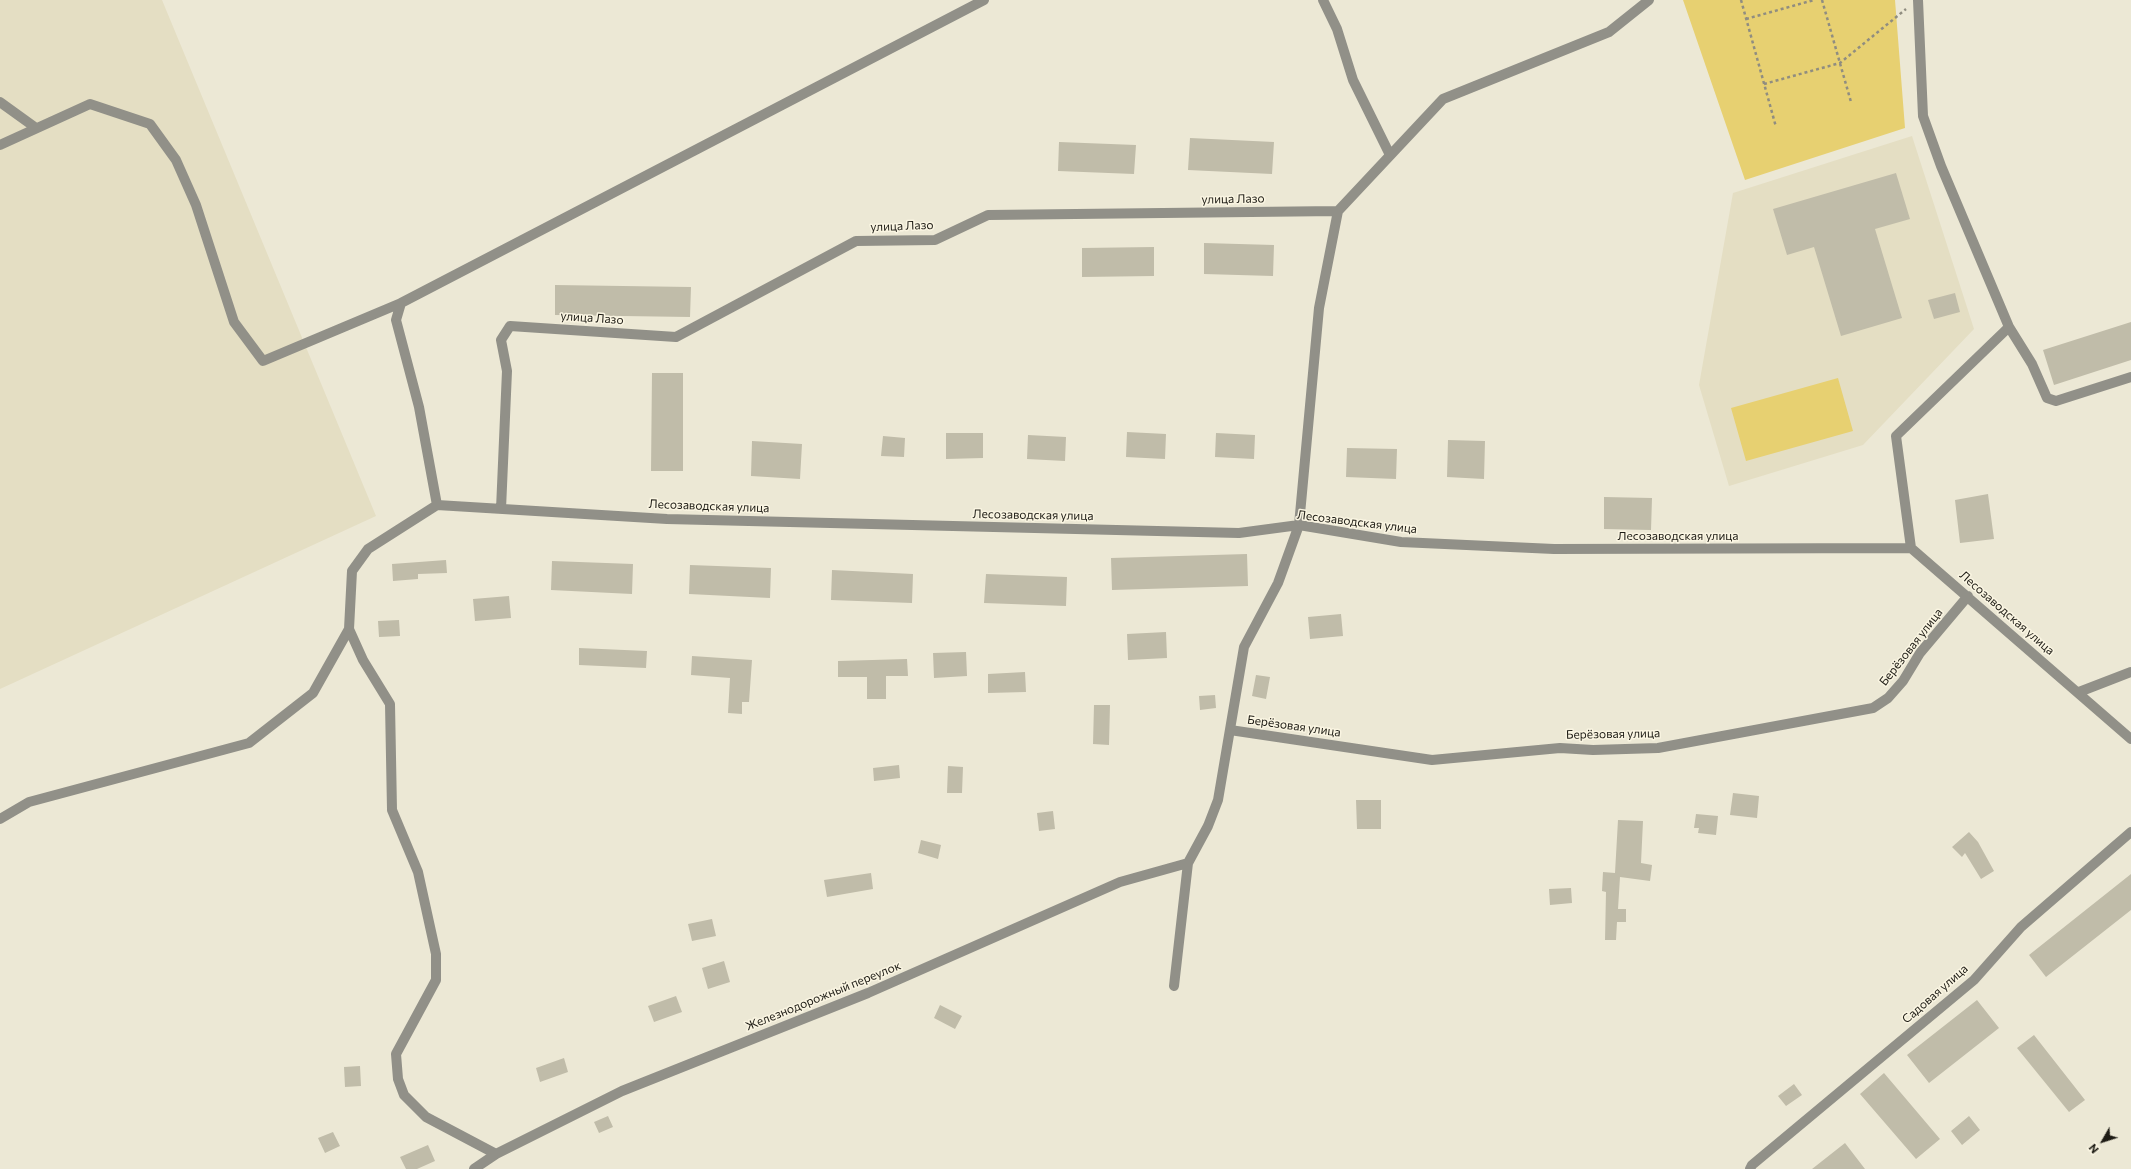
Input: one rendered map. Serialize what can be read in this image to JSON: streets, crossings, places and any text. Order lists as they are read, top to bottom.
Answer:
{
  "streets": {
    "street": [
      "улица Лазо",
      "Лесозаводская улица",
      "Берёзовая улица",
      "Садовая улица",
      "Железнодорожный переулок"
    ]
  },
  "crossings": [
    ["улица Лазо", "Лесозаводская улица"],
    ["Лесозаводская улица", "Берёзовая улица"]
  ],
  "north": "bottom left"
}
